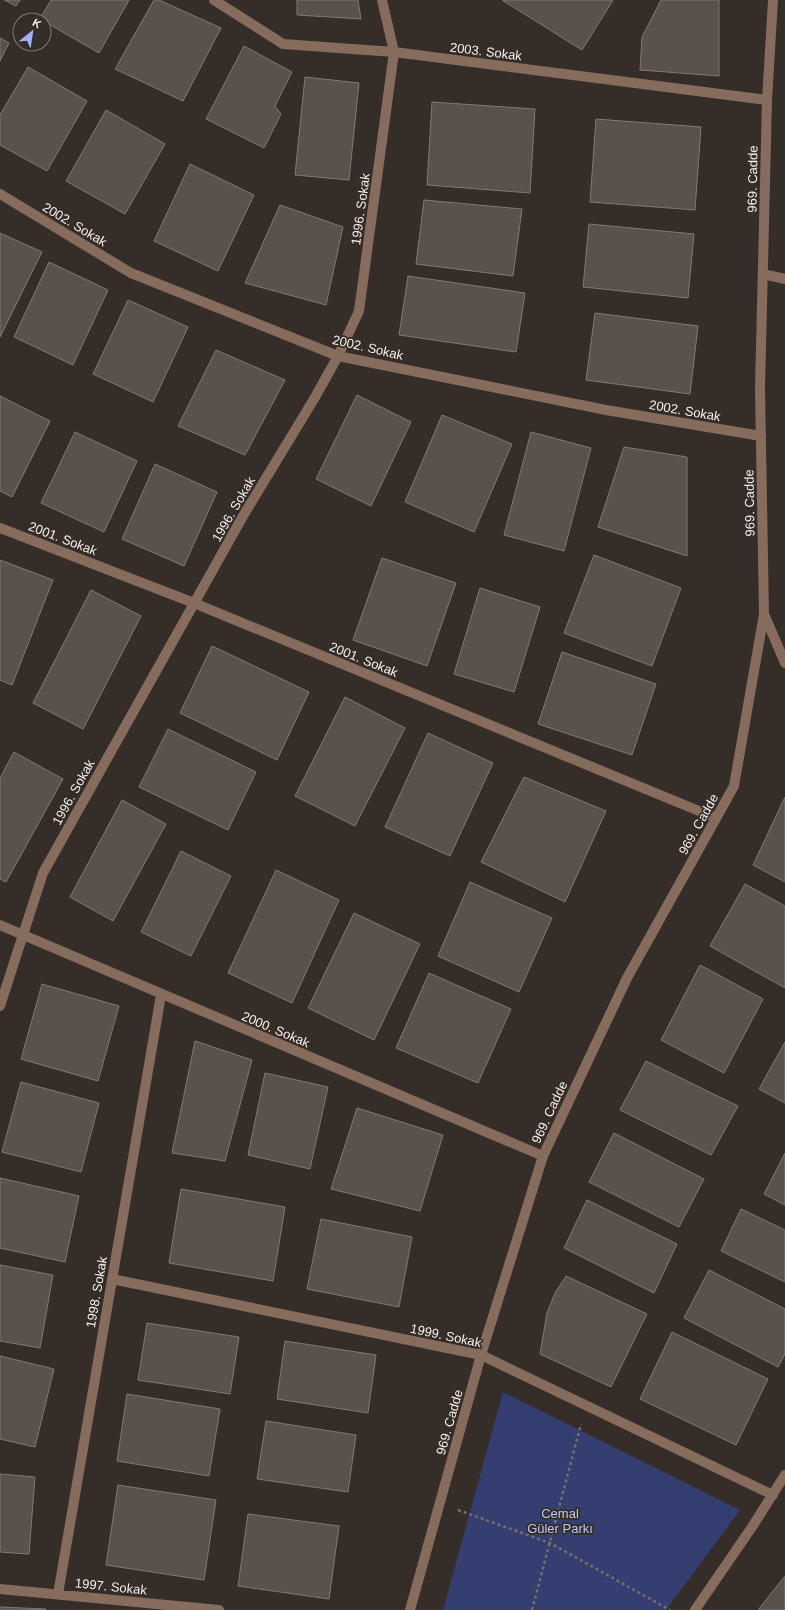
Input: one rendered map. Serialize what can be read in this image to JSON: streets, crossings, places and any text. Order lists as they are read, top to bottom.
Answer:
{
  "streets": {
    "street": [
      "2003. Sokak",
      "969. Cadde",
      "1996. Sokak",
      "2002. Sokak",
      "2001. Sokak",
      "2000. Sokak",
      "1998. Sokak",
      "1999. Sokak",
      "1997. Sokak"
    ]
  },
  "crossings": [
    ["2003. Sokak", "969. Cadde"],
    ["2003. Sokak", "1996. Sokak"],
    ["969. Cadde", "2002. Sokak"],
    ["969. Cadde", "2001. Sokak"],
    ["969. Cadde", "2000. Sokak"],
    ["969. Cadde", "1999. Sokak"],
    ["1996. Sokak", "2002. Sokak"],
    ["1996. Sokak", "2001. Sokak"],
    ["1996. Sokak", "2000. Sokak"],
    ["2000. Sokak", "1998. Sokak"],
    ["1998. Sokak", "1999. Sokak"],
    ["1998. Sokak", "1997. Sokak"]
  ],
  "parks": ["Cemal Güler Parkı"],
  "north": "top right"
}
